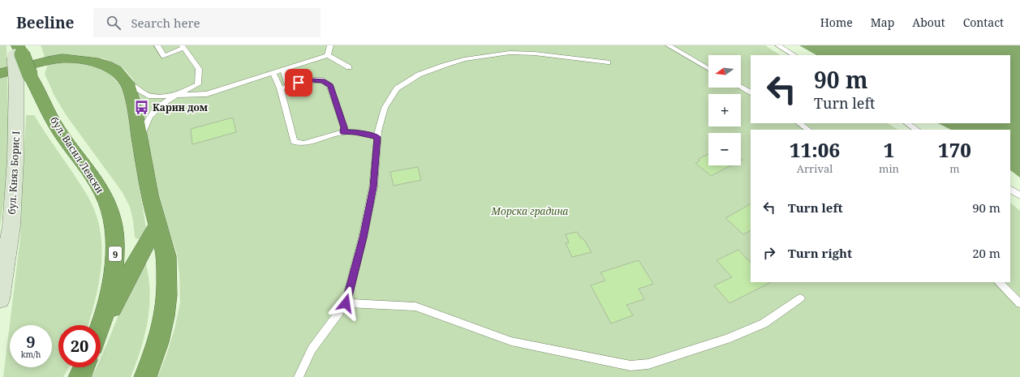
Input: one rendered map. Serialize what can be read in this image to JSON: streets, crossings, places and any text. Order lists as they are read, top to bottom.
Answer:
{
  "streets": {
    "highway": ["бул. Васил Левски", "9"],
    "main road": ["бул. Княз Борис I"]
  },
  "crossings": [
    ["бул. Васил Левски", "бул. Княз Борис I"]
  ],
  "parks": ["Морска градина"],
  "places": {
    "bus stop": ["Карин дом"]
  },
  "north": "left",
  "page": {
    "header": "Beeline",
    "search": "Search here",
    "nav": [
      "Home",
      "Map",
      "About",
      "Contact"
    ],
    "map_buttons": ["+", "−"],
    "turn": ["90 m", "Turn left"],
    "eta": [
      "11:06",
      "Arrival",
      "1",
      "min",
      "170",
      "m"
    ],
    "list": [
      {
        "name": "Turn left",
        "value": "90 m"
      },
      {
        "name": "Turn right",
        "value": "20 m"
      }
    ],
    "speed": "9 km/h",
    "limit": "20"
  }
}
